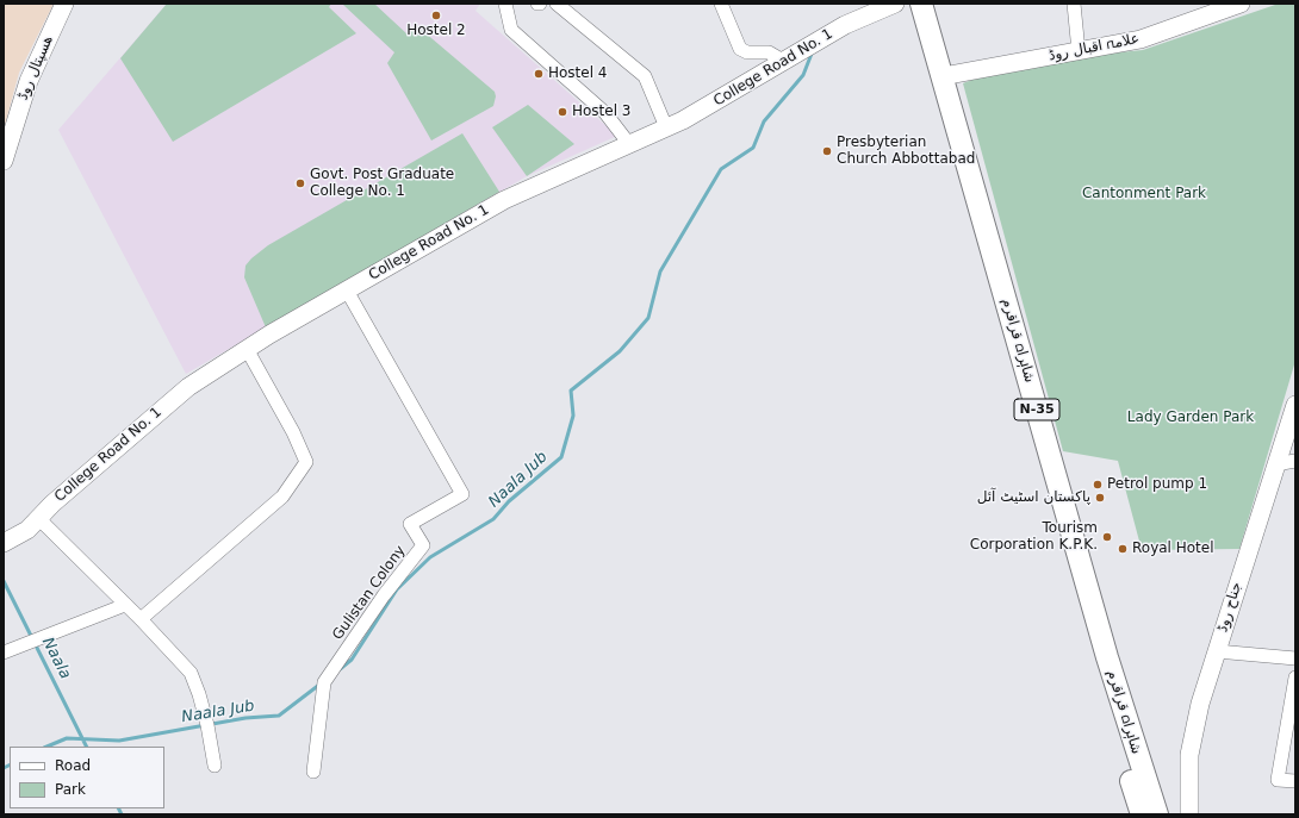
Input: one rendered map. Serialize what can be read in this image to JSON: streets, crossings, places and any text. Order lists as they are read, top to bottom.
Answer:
{
  "streets": {
    "highway": ["شاہراہ قراقرم", "N-35"],
    "main road": [
      "علامہ اقبال روڈ",
      "ھسپتال روڈ",
      "College Road No. 1",
      "جناح روڈ"
    ],
    "street": ["Gulistan Colony"]
  },
  "crossings": [
    ["علامہ اقبال روڈ", "شاہراہ قراقرم"],
    ["College Road No. 1", "Gulistan Colony"]
  ],
  "water": ["Naala Jub", "Naala"],
  "parks": ["Cantonment Park", "Lady Garden Park"],
  "places": [
    "Hostel 2",
    "Hostel 4",
    "Hostel 3",
    "Presbyterian Church Abbottabad",
    "Govt. Post Graduate College No. 1",
    "Petrol pump 1",
    "پاکستان اسٹیٹ آئل",
    "Tourism Corporation K.P.K.",
    "Royal Hotel"
  ],
  "legend": ["Road", "Park"]
}
